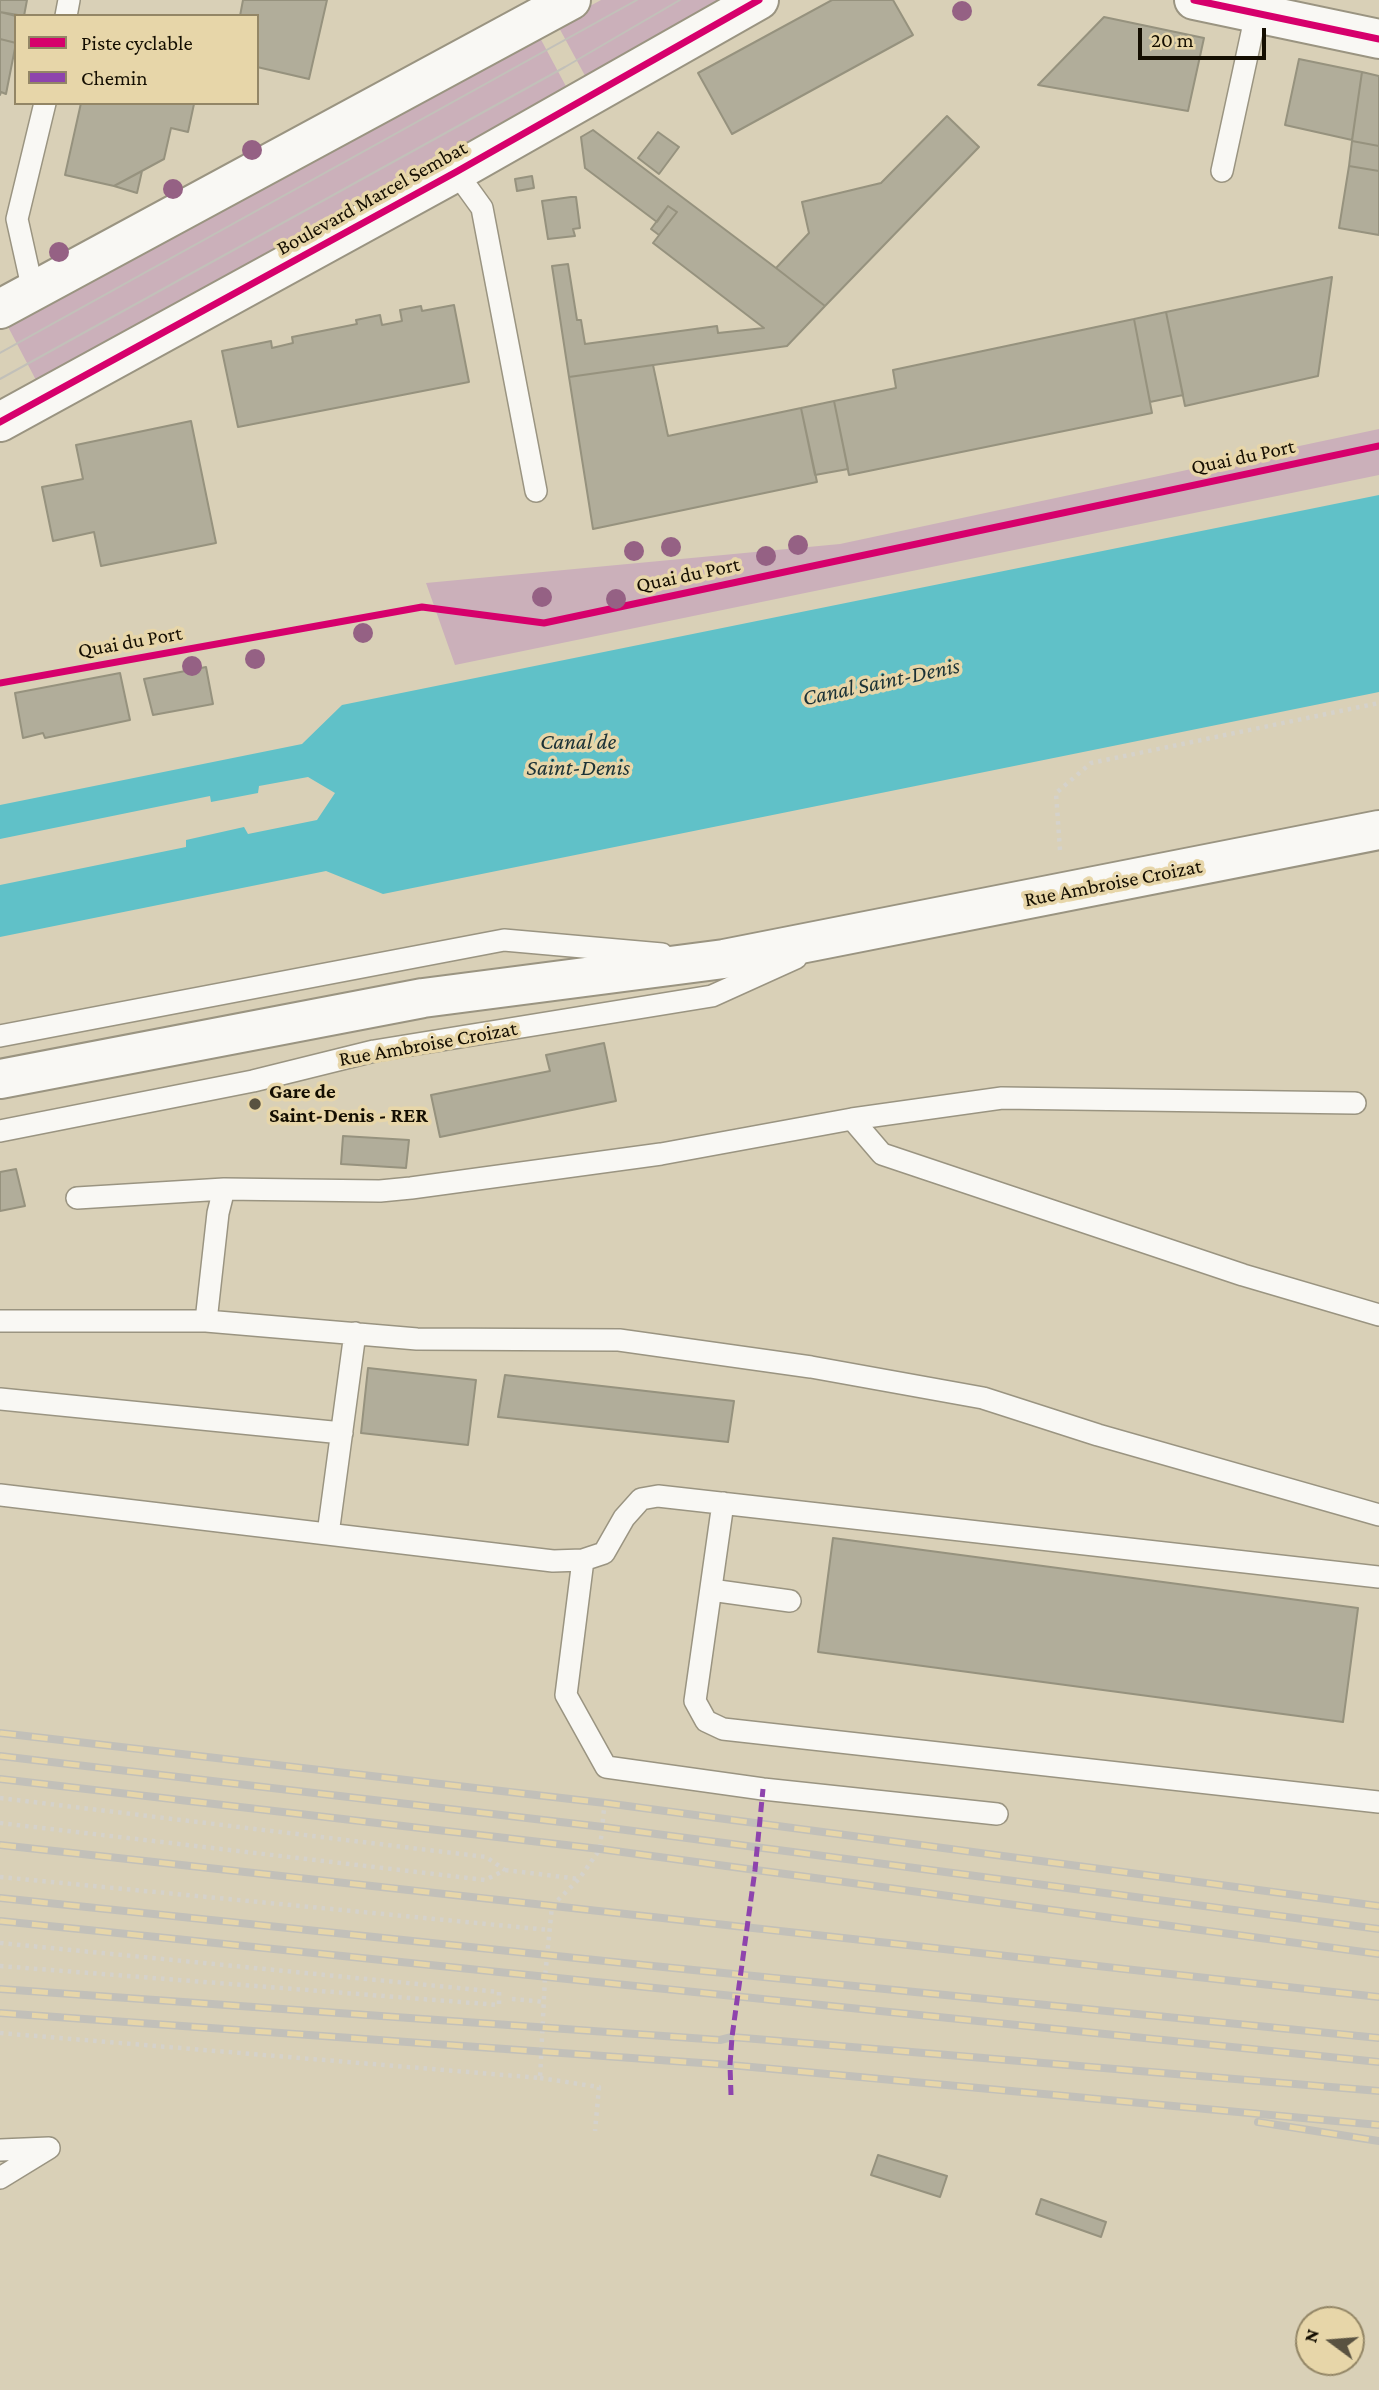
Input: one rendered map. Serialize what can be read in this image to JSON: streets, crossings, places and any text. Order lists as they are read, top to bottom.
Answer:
{
  "streets": {
    "street": ["Boulevard Marcel Sembat", "Rue Ambroise Croizat"],
    "cycle path": ["Quai du Port"]
  },
  "water": ["Canal Saint-Denis", "Canal de Saint-Denis"],
  "places": ["Gare de Saint-Denis - RER"],
  "legend": ["Piste cyclable", "Chemin"],
  "scale_bar": "20 m",
  "north": "left"
}
